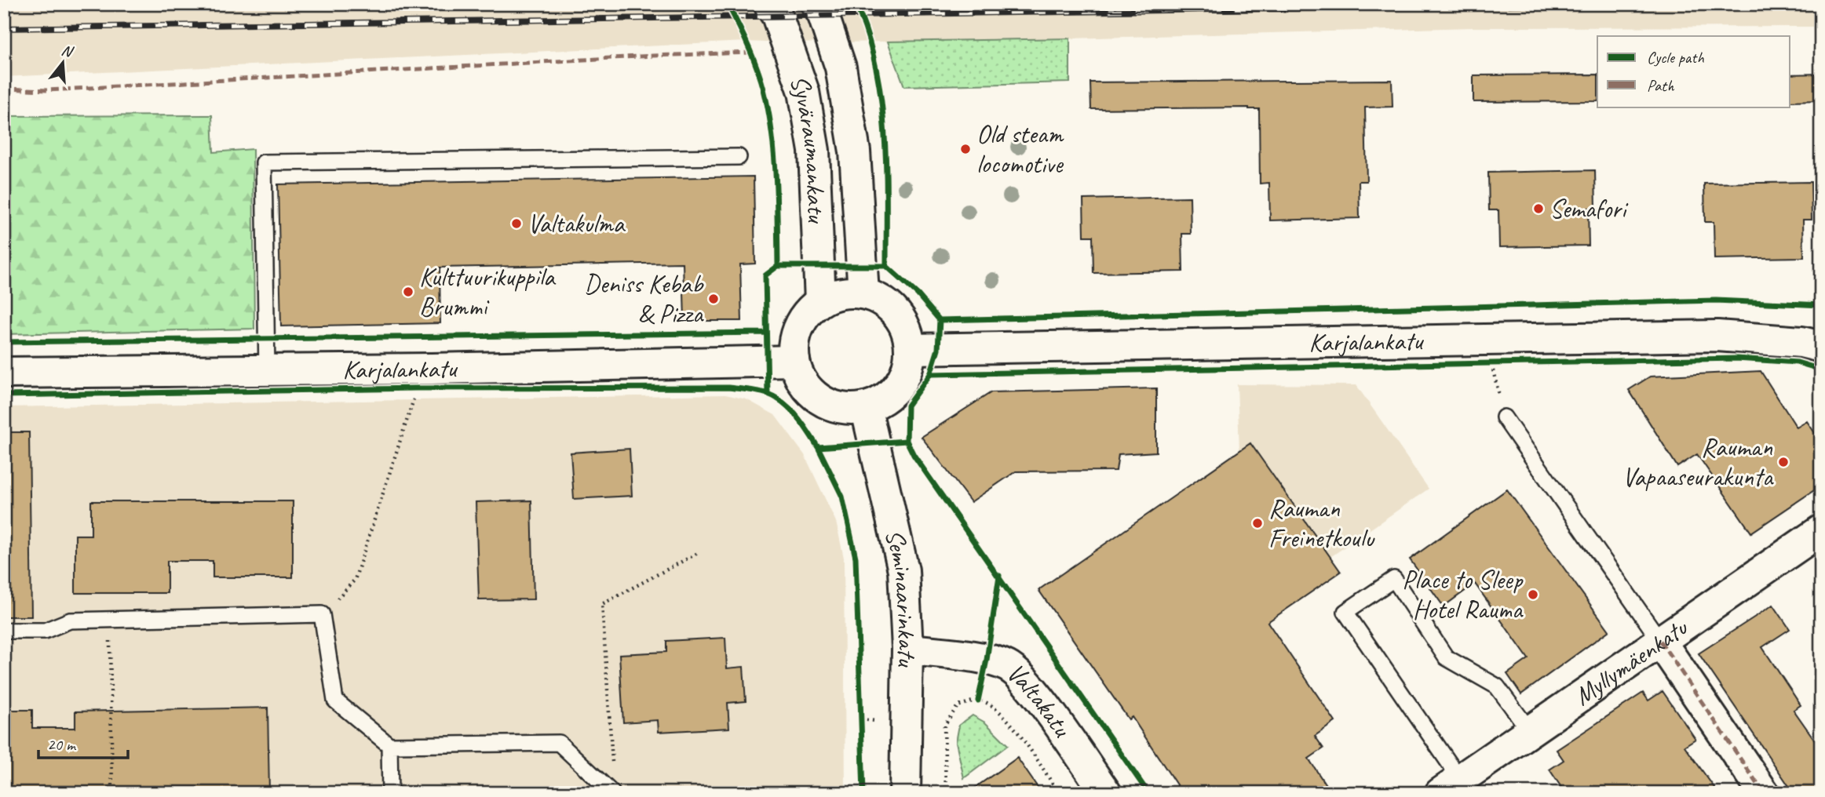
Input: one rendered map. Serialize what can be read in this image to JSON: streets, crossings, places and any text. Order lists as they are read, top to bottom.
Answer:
{
  "streets": {
    "main road": [
      "Syväraumankatu",
      "Karjalankatu",
      "Seminaarinkatu",
      "Myllymäenkatu",
      "Valtakatu"
    ]
  },
  "crossings": [
    ["Syväraumankatu", "Karjalankatu"],
    ["Syväraumankatu", "Seminaarinkatu"],
    ["Karjalankatu", "Seminaarinkatu"],
    ["Seminaarinkatu", "Valtakatu"]
  ],
  "places": [
    "Old steam locomotive",
    "Semafori",
    "Valtakulma",
    "Kulttuurikuppila Brummi",
    "Deniss Kebab & Pizza",
    "Rauman Vapaaseurakunta",
    "Rauman Freinetkoulu",
    "Place to Sleep Hotel Rauma"
  ],
  "legend": ["Cycle path", "Path"],
  "scale_bar": "20 m",
  "north": "top"
}
